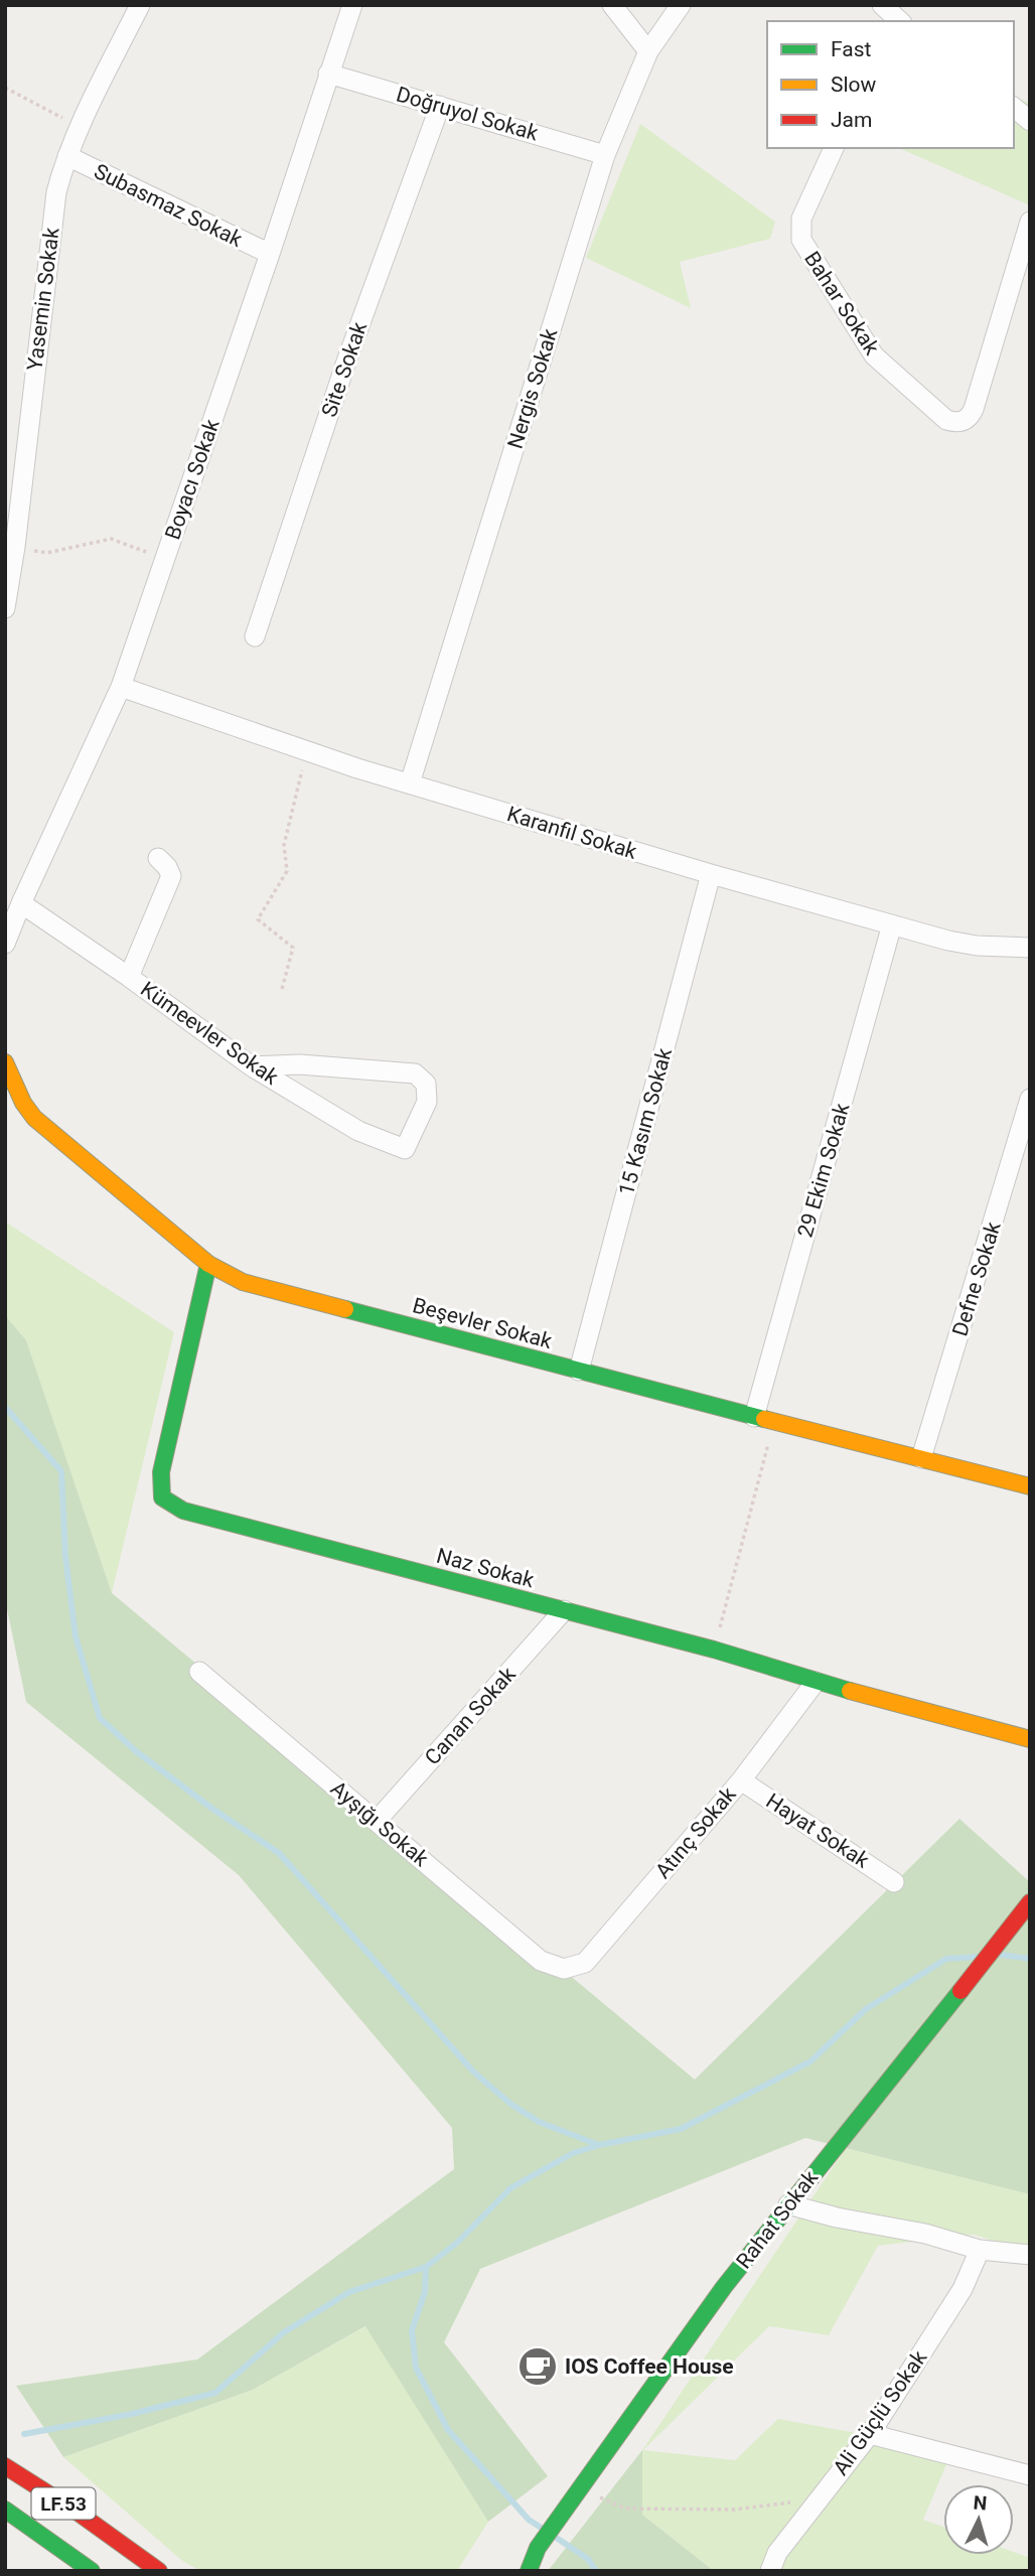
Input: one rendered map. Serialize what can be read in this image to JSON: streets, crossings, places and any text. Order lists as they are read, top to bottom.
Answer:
{
  "streets": {
    "main road": [
      "Beşevler Sokak",
      "Naz Sokak",
      "Rahat Sokak",
      "LF.53"
    ],
    "street": [
      "Doğruyol Sokak",
      "Subasmaz Sokak",
      "Yasemin Sokak",
      "Bahar Sokak",
      "Site Sokak",
      "Nergis Sokak",
      "Boyacı Sokak",
      "Karanfil Sokak",
      "Kümeevler Sokak",
      "15 Kasım Sokak",
      "29 Ekim Sokak",
      "Defne Sokak",
      "Canan Sokak",
      "Ayşığı Sokak",
      "Hayat Sokak",
      "Atınç Sokak",
      "Ali Güçlü Sokak"
    ]
  },
  "crossings": [
    ["Doğruyol Sokak", "Site Sokak"],
    ["Doğruyol Sokak", "Nergis Sokak"],
    ["Doğruyol Sokak", "Boyacı Sokak"],
    ["Subasmaz Sokak", "Yasemin Sokak"],
    ["Subasmaz Sokak", "Boyacı Sokak"],
    ["Nergis Sokak", "Karanfil Sokak"],
    ["Boyacı Sokak", "Karanfil Sokak"],
    ["Boyacı Sokak", "Kümeevler Sokak"],
    ["Karanfil Sokak", "15 Kasım Sokak"],
    ["Karanfil Sokak", "29 Ekim Sokak"],
    ["15 Kasım Sokak", "Beşevler Sokak"],
    ["29 Ekim Sokak", "Beşevler Sokak"],
    ["Defne Sokak", "Beşevler Sokak"],
    ["Beşevler Sokak", "Naz Sokak"],
    ["Naz Sokak", "Canan Sokak"],
    ["Naz Sokak", "Atınç Sokak"],
    ["Canan Sokak", "Ayşığı Sokak"],
    ["Ayşığı Sokak", "Atınç Sokak"],
    ["Hayat Sokak", "Atınç Sokak"]
  ],
  "places": {
    "cafe": ["IOS Coffee House"]
  },
  "legend": ["Fast", "Slow", "Jam"],
  "north": "top"
}
